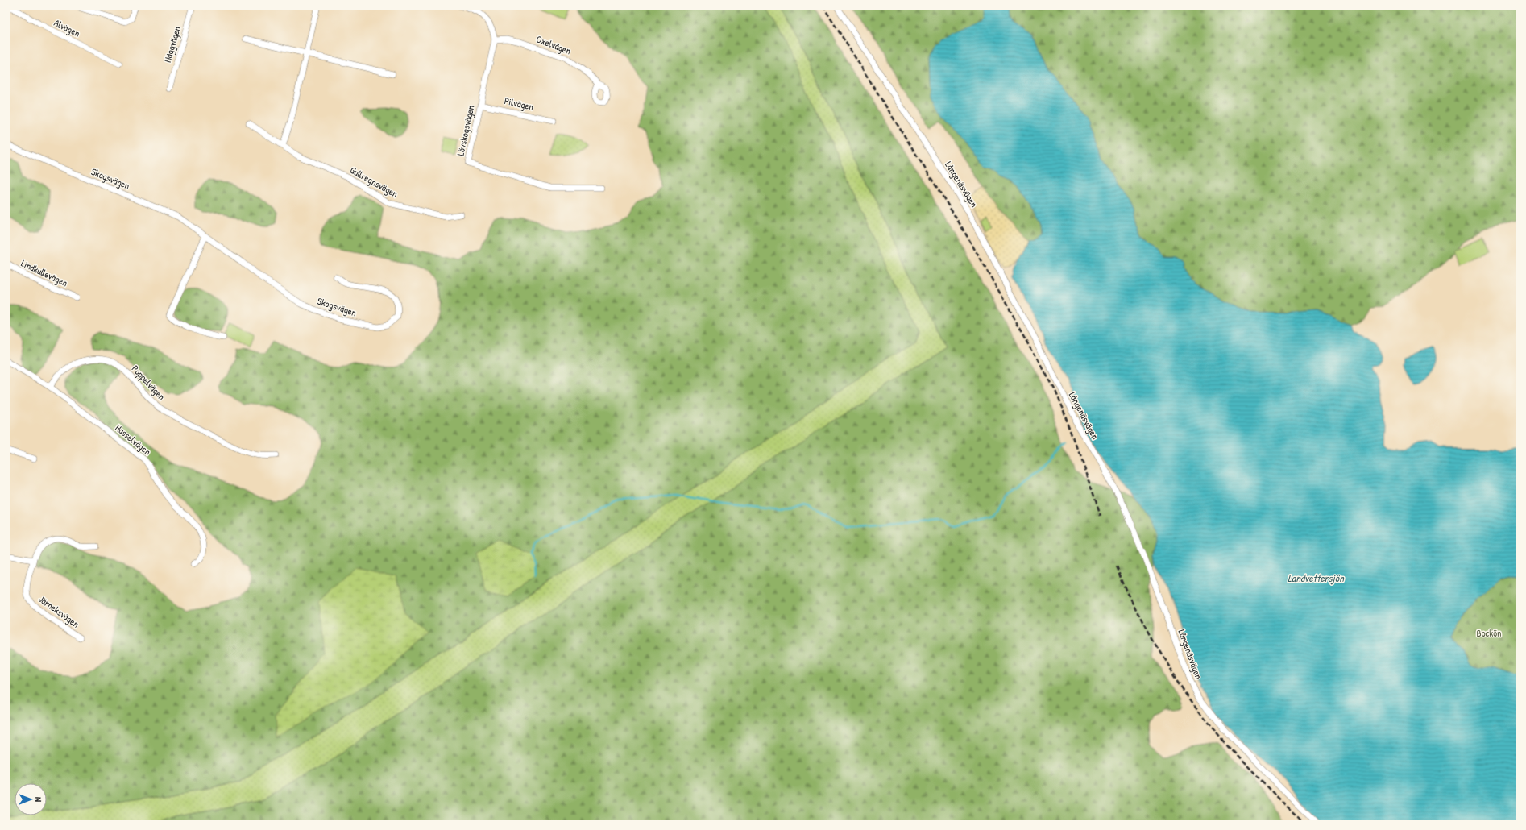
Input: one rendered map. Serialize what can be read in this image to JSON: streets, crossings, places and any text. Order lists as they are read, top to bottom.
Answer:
{
  "streets": {
    "street": [
      "Alvägen",
      "Häggvägen",
      "Oxelvägen",
      "Pilvägen",
      "Lövskogsvägen",
      "Skogsvägen",
      "Gullregnsvägen",
      "Långenäsvägen",
      "Lindkullevägen",
      "Poppelvägen",
      "Hasselvägen",
      "Järneksvägen"
    ]
  },
  "crossings": [
    ["Oxelvägen", "Lövskogsvägen"],
    ["Pilvägen", "Lövskogsvägen"],
    ["Poppelvägen", "Hasselvägen"]
  ],
  "water": ["Landvettersjön"],
  "parks": ["Bockön"],
  "north": "right"
}
